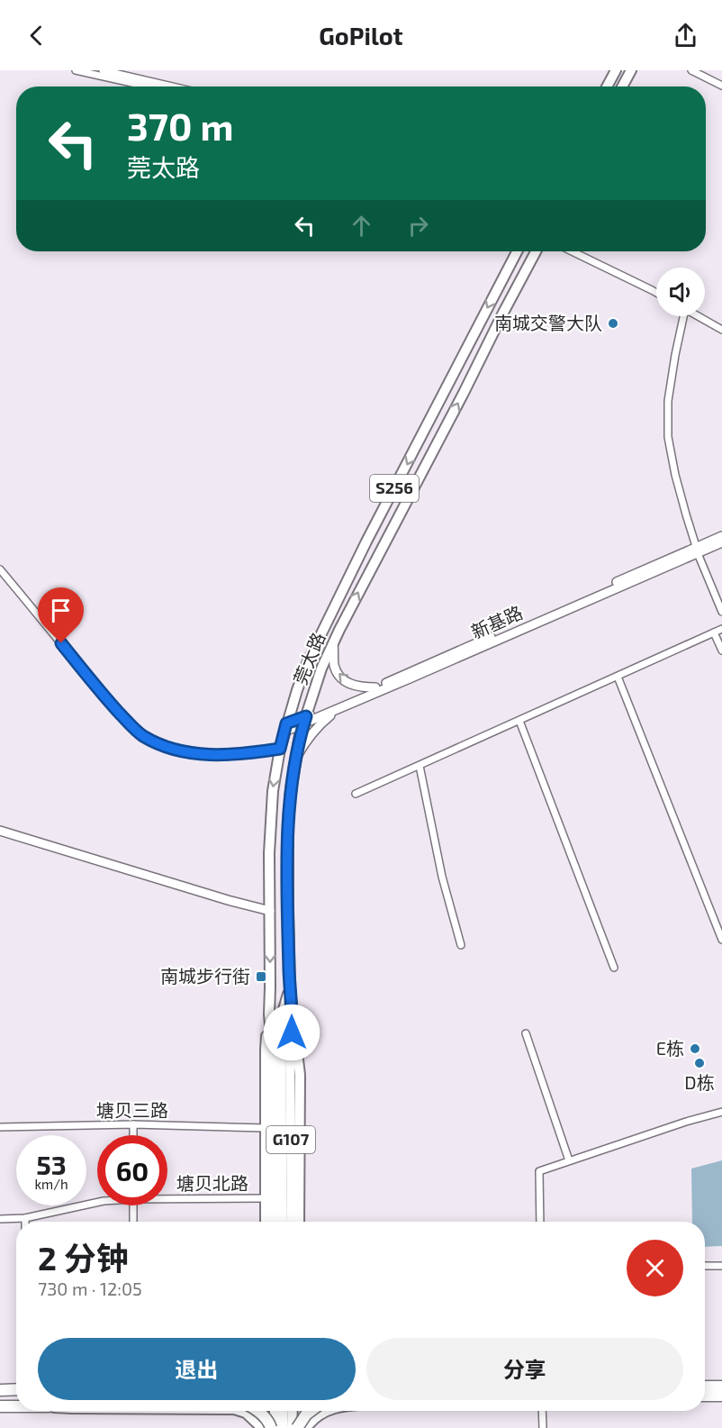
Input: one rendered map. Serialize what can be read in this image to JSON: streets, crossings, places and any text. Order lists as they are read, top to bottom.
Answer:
{
  "streets": {
    "main road": ["S256", "莞太路", "G107"],
    "street": ["新基路", "塘贝三路", "塘贝北路"]
  },
  "crossings": [
    ["新基路", "莞太路"]
  ],
  "places": {
    "other": ["南城交警大队", "E栋", "D栋"],
    "transit": ["南城步行街"]
  },
  "page": {
    "header": "GoPilot",
    "turn": ["370 m", "莞太路"],
    "speed": "53 km/h",
    "limit": "60",
    "heading": ["2 分钟", "730 m · 12:05"],
    "buttons": ["退出", "分享"]
  }
}
